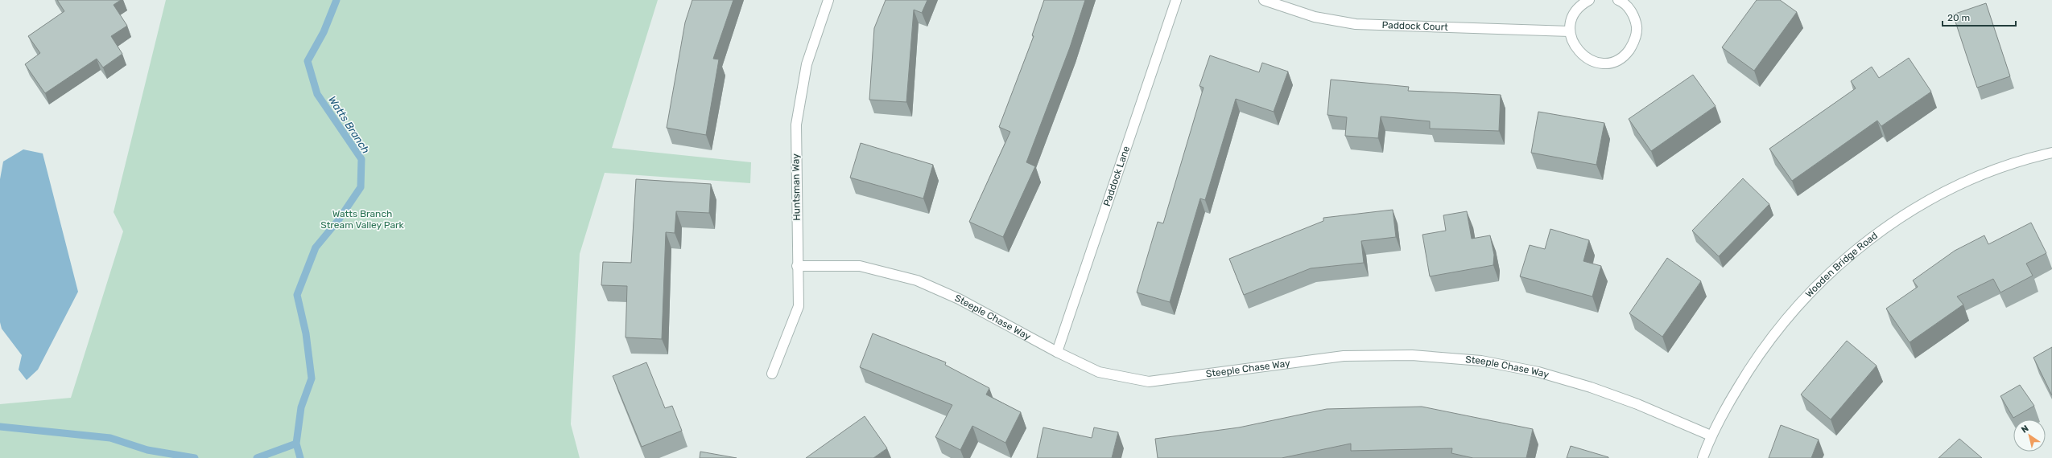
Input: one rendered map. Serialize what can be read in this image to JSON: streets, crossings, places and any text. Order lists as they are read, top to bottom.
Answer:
{
  "streets": {
    "street": [
      "Paddock Court",
      "Paddock Lane",
      "Huntsman Way",
      "Wooden Bridge Road",
      "Steeple Chase Way"
    ]
  },
  "crossings": [
    ["Paddock Lane", "Steeple Chase Way"],
    ["Huntsman Way", "Steeple Chase Way"],
    ["Wooden Bridge Road", "Steeple Chase Way"]
  ],
  "water": ["Watts Branch"],
  "parks": ["Watts Branch Stream Valley Park"],
  "scale_bar": "20 m",
  "north": "top left"
}
